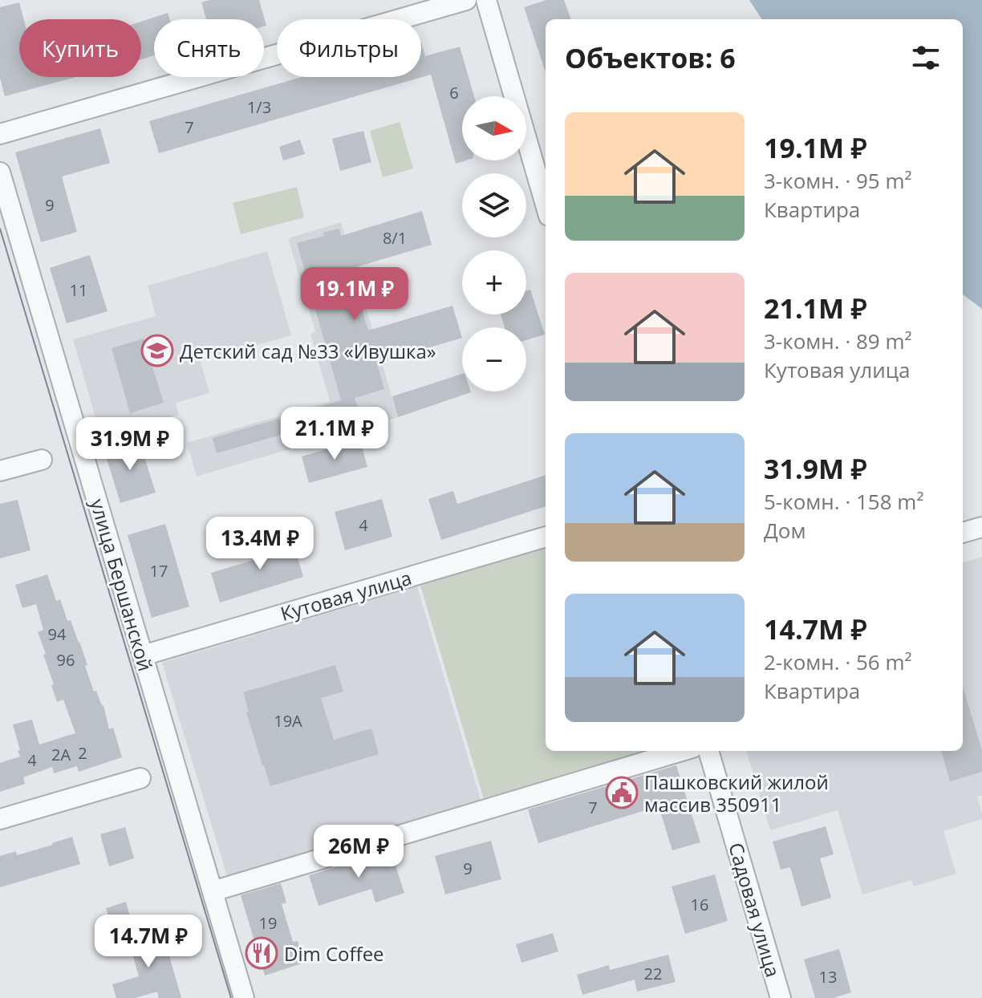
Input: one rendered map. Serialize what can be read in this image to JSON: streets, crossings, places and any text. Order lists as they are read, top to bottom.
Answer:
{
  "streets": {
    "street": ["улица Бершанской", "Кутовая улица", "Садовая улица"]
  },
  "crossings": [
    ["улица Бершанской", "Кутовая улица"]
  ],
  "places": {
    "school or university": ["Детский сад №33 «Ивушка»"],
    "public building": ["Пашковский жилой массив 350911"],
    "restaurant": ["Dim Coffee"]
  },
  "house_numbers": [
    "6",
    "1/3",
    "7",
    "9",
    "8/1",
    "11",
    "4",
    "17",
    "94",
    "96",
    "19А",
    "2",
    "2А",
    "4",
    "7",
    "9",
    "16",
    "19",
    "22",
    "13"
  ],
  "north": "right",
  "page": {
    "chip": ["Купить", "Снять", "Фильтры"],
    "heading": "Объектов: 6",
    "map_buttons": ["+", "−"],
    "list": [
      {
        "name": "19.1M ₽",
        "note": "3-комн. · 95 m² · Квартира"
      },
      {
        "name": "21.1M ₽",
        "note": "3-комн. · 89 m² · Кутовая улица"
      },
      {
        "name": "31.9M ₽",
        "note": "5-комн. · 158 m² · Дом"
      },
      {
        "name": "14.7M ₽",
        "note": "2-комн. · 56 m² · Квартира"
      }
    ],
    "price": [
      "19.1M ₽",
      "21.1M ₽",
      "31.9M ₽",
      "13.4M ₽",
      "26M ₽",
      "14.7M ₽"
    ]
  }
}
